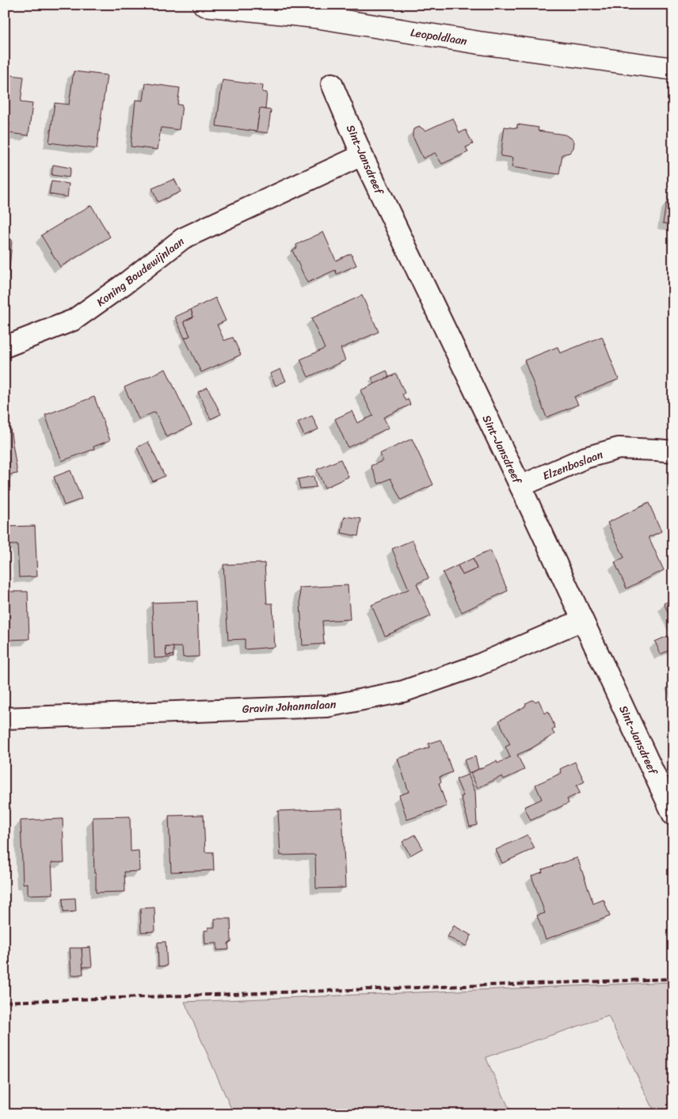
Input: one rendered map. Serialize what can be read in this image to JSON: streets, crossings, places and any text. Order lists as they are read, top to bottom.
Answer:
{
  "streets": {
    "main road": ["Leopoldlaan"],
    "street": [
      "Sint-Jansdreef",
      "Koning Boudewijnlaan",
      "Elzenboslaan",
      "Gravin Johannalaan"
    ]
  },
  "crossings": [
    ["Sint-Jansdreef", "Koning Boudewijnlaan"],
    ["Sint-Jansdreef", "Elzenboslaan"],
    ["Sint-Jansdreef", "Gravin Johannalaan"]
  ]
}
